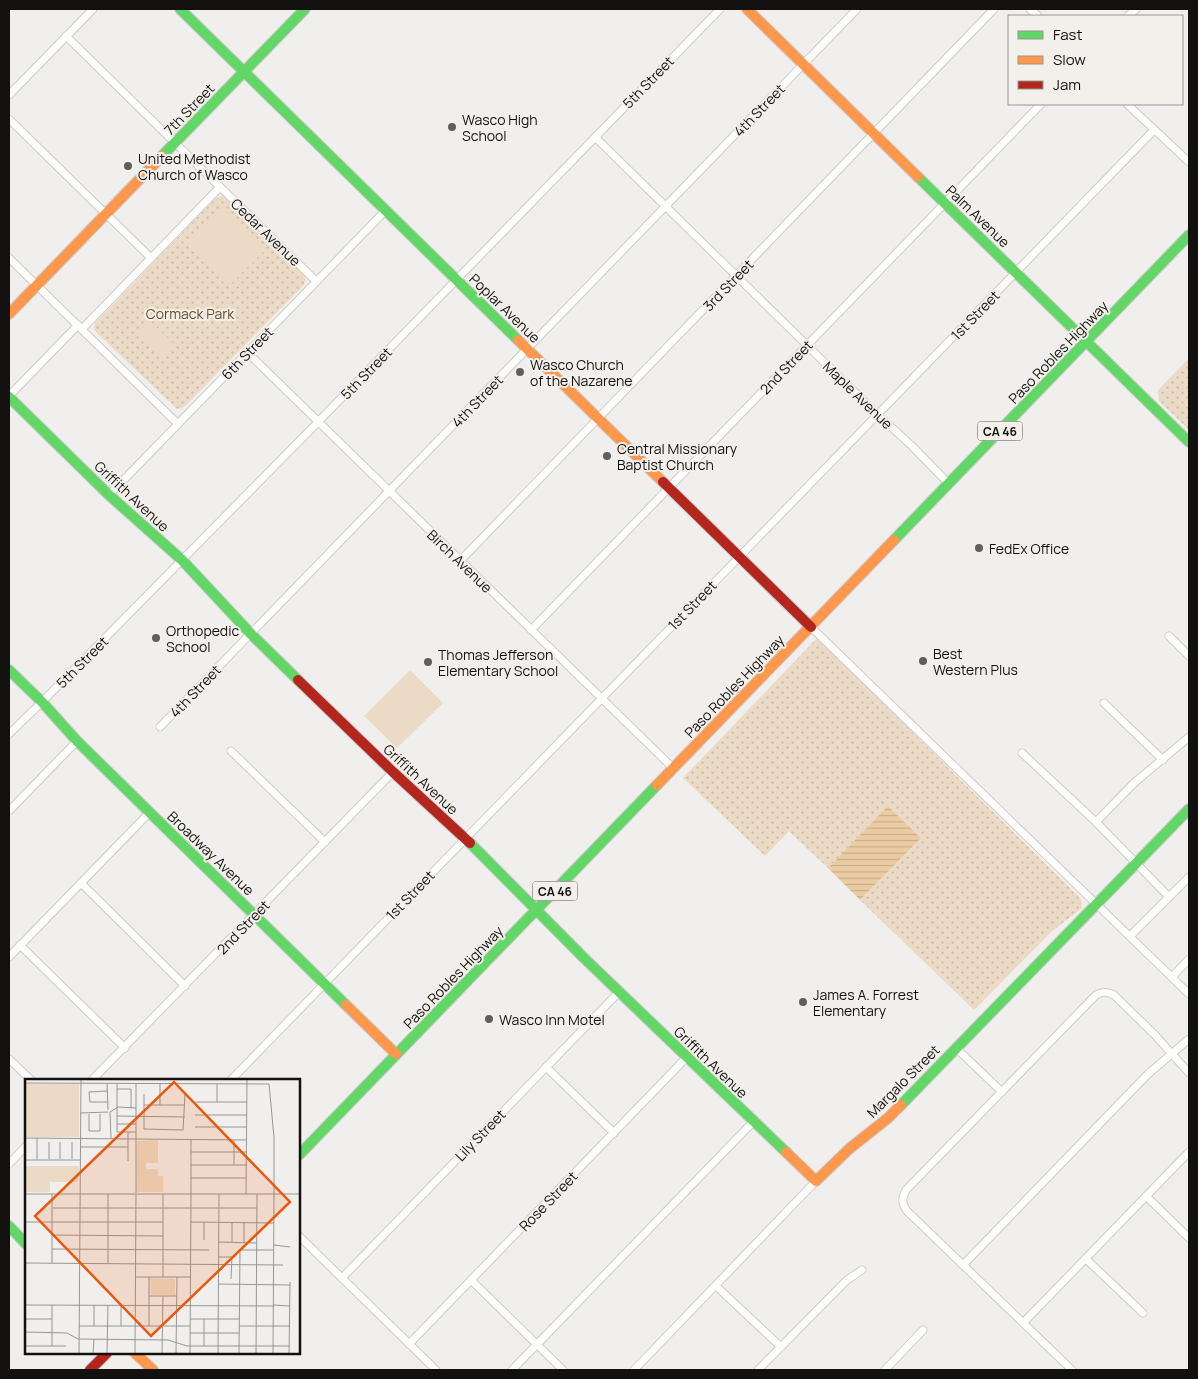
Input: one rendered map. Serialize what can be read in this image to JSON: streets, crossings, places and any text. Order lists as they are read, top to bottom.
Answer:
{
  "streets": {
    "main road": [
      "7th Street",
      "Palm Avenue",
      "Poplar Avenue",
      "Paso Robles Highway",
      "CA 46",
      "Griffith Avenue",
      "Broadway Avenue",
      "Margalo Street"
    ],
    "street": [
      "5th Street",
      "4th Street",
      "Cedar Avenue",
      "3rd Street",
      "1st Street",
      "6th Street",
      "2nd Street",
      "Maple Avenue",
      "Birch Avenue",
      "Lily Street",
      "Rose Street"
    ]
  },
  "crossings": [
    ["5th Street", "Poplar Avenue"],
    ["5th Street", "Maple Avenue"],
    ["5th Street", "Griffith Avenue"],
    ["5th Street", "Birch Avenue"],
    ["5th Street", "Broadway Avenue"],
    ["7th Street", "Cedar Avenue"],
    ["7th Street", "Poplar Avenue"],
    ["4th Street", "Palm Avenue"],
    ["4th Street", "Poplar Avenue"],
    ["4th Street", "Maple Avenue"],
    ["4th Street", "Griffith Avenue"],
    ["4th Street", "Birch Avenue"],
    ["Palm Avenue", "3rd Street"],
    ["Palm Avenue", "1st Street"],
    ["Palm Avenue", "Paso Robles Highway"],
    ["Palm Avenue", "2nd Street"],
    ["Cedar Avenue", "6th Street"],
    ["3rd Street", "Poplar Avenue"],
    ["3rd Street", "Maple Avenue"],
    ["3rd Street", "Birch Avenue"],
    ["Poplar Avenue", "1st Street"],
    ["Poplar Avenue", "Paso Robles Highway"],
    ["Poplar Avenue", "6th Street"],
    ["Poplar Avenue", "2nd Street"],
    ["1st Street", "Maple Avenue"],
    ["1st Street", "Griffith Avenue"],
    ["1st Street", "Birch Avenue"],
    ["1st Street", "Broadway Avenue"],
    ["Paso Robles Highway", "Maple Avenue"],
    ["Paso Robles Highway", "Griffith Avenue"],
    ["Paso Robles Highway", "Birch Avenue"],
    ["Paso Robles Highway", "Broadway Avenue"],
    ["6th Street", "Griffith Avenue"],
    ["6th Street", "Birch Avenue"],
    ["2nd Street", "Maple Avenue"],
    ["2nd Street", "Griffith Avenue"],
    ["2nd Street", "Birch Avenue"],
    ["2nd Street", "Broadway Avenue"],
    ["Griffith Avenue", "Margalo Street"],
    ["Griffith Avenue", "Lily Street"],
    ["Griffith Avenue", "Rose Street"]
  ],
  "parks": ["Cormack Park"],
  "places": [
    "Wasco High School",
    "United Methodist Church of Wasco",
    "Wasco Church of the Nazarene",
    "Central Missionary Baptist Church",
    "FedEx Office",
    "Orthopedic School",
    "Best Western Plus",
    "Thomas Jefferson Elementary School",
    "James A. Forrest Elementary",
    "Wasco Inn Motel"
  ],
  "legend": ["Fast", "Slow", "Jam"]
}
